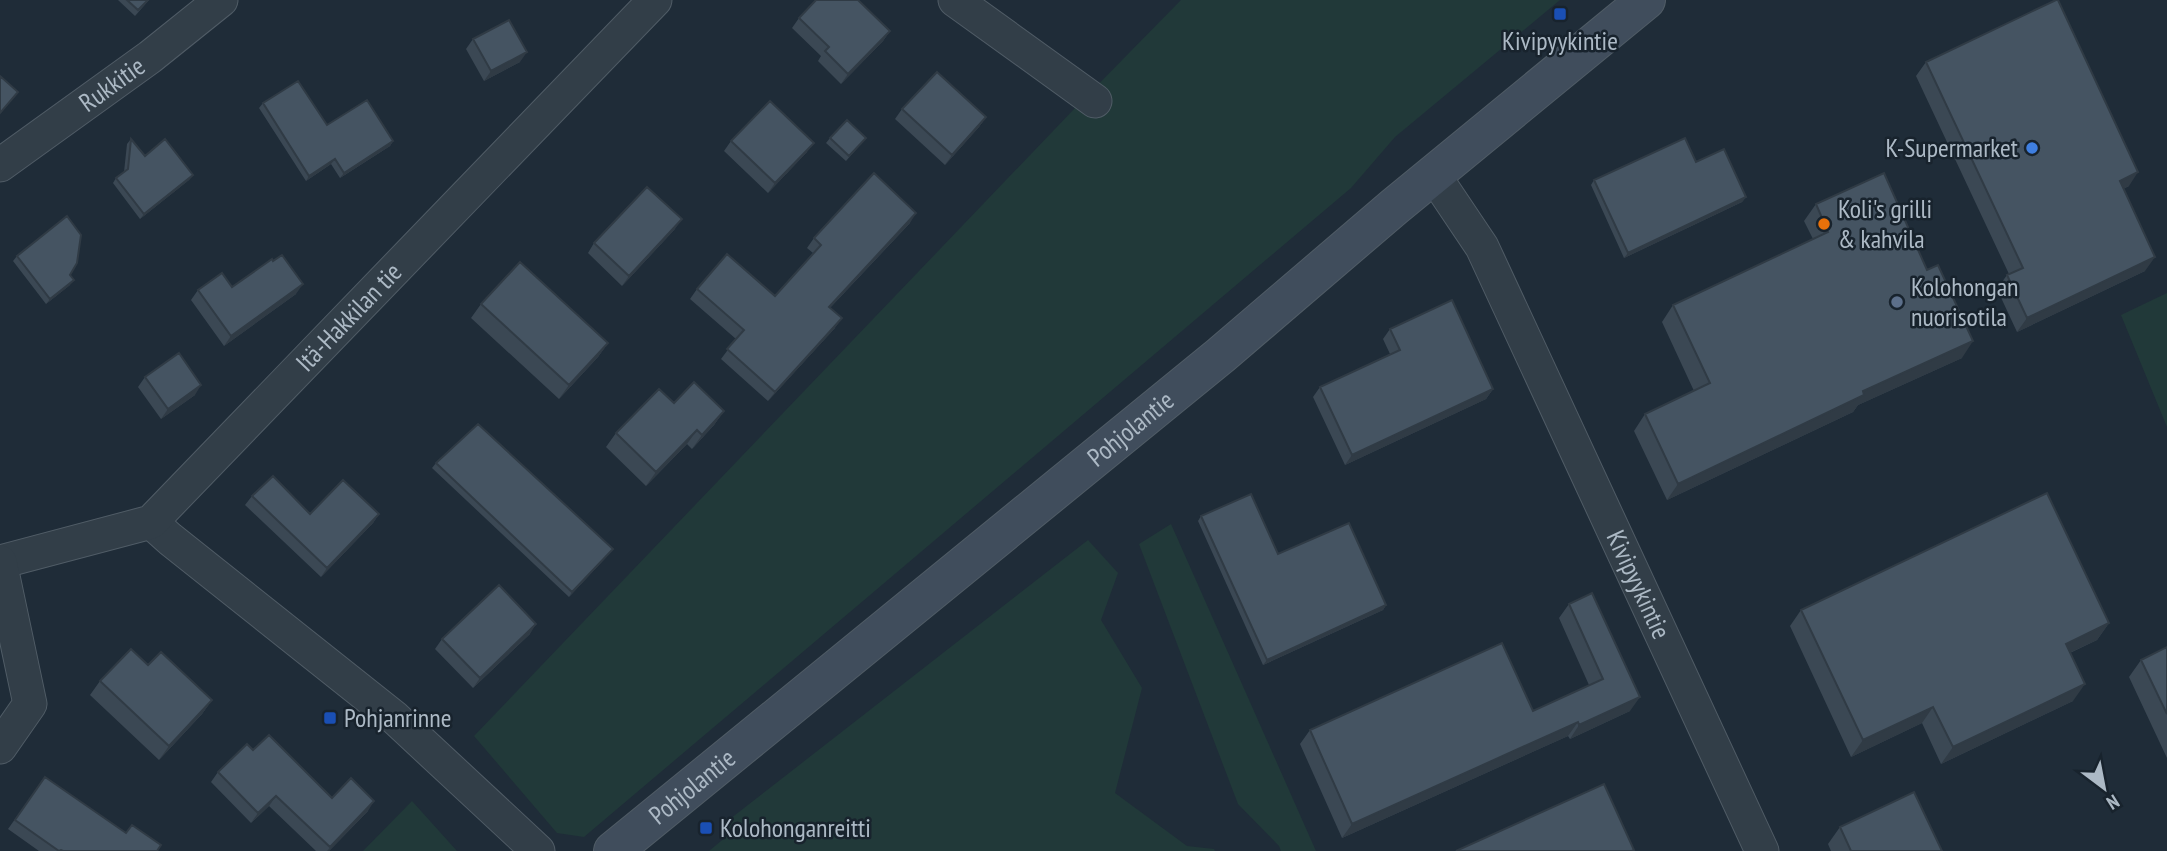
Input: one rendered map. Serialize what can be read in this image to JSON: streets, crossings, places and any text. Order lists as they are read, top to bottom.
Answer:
{
  "streets": {
    "street": [
      "Rukkitie",
      "Itä-Hakkilan tie",
      "Pohjolantie",
      "Kivipyykintie"
    ]
  },
  "crossings": [
    ["Pohjolantie", "Kivipyykintie"]
  ],
  "places": {
    "transit": ["Kivipyykintie", "Pohjanrinne", "Kolohonganreitti"],
    "other": ["K-Supermarket", "Koli's grilli & kahvila", "Kolohongan nuorisotila"]
  },
  "north": "bottom right"
}
